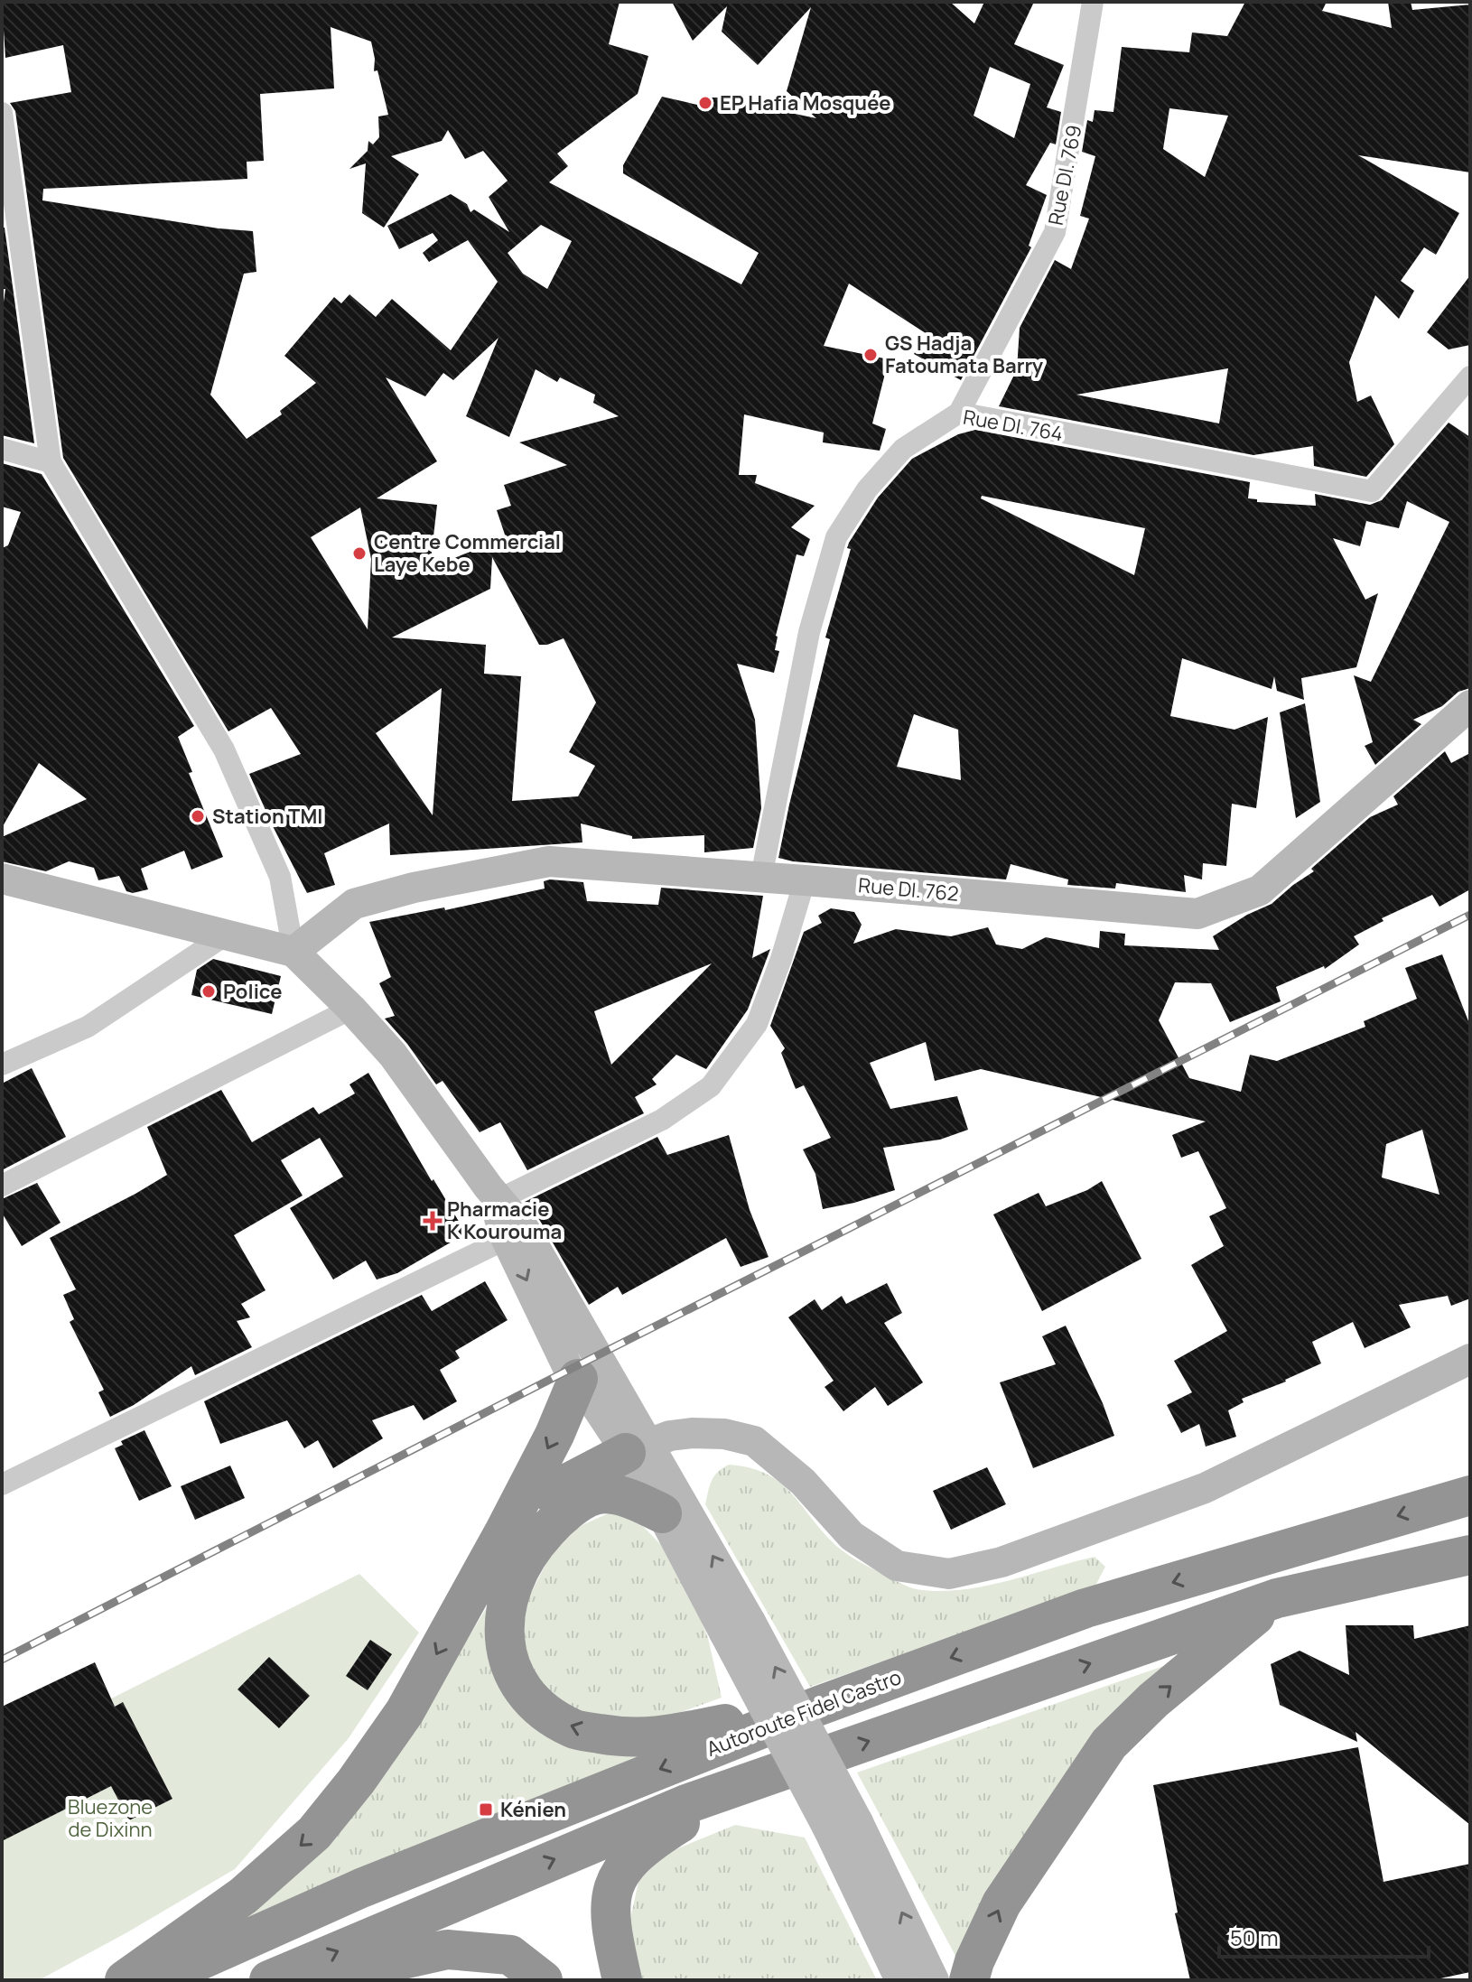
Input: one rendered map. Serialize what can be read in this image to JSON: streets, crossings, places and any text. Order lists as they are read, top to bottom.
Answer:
{
  "streets": {
    "highway": ["Autoroute Fidel Castro"],
    "main road": ["Rue DI. 762"],
    "street": ["Rue DI. 769", "Rue DI. 764"]
  },
  "crossings": [
    ["Rue DI. 769", "Rue DI. 764"],
    ["Rue DI. 764", "Rue DI. 762"]
  ],
  "parks": ["Bluezone de Dixinn"],
  "places": {
    "other": [
      "EP Hafia Mosquée",
      "GS Hadja Fatoumata Barry",
      "Centre Commercial Laye Kebe",
      "Station TMI",
      "Police"
    ],
    "health": ["Pharmacie K Kourouma"],
    "transit": ["Kénien"]
  },
  "scale_bar": "50 m"
}
